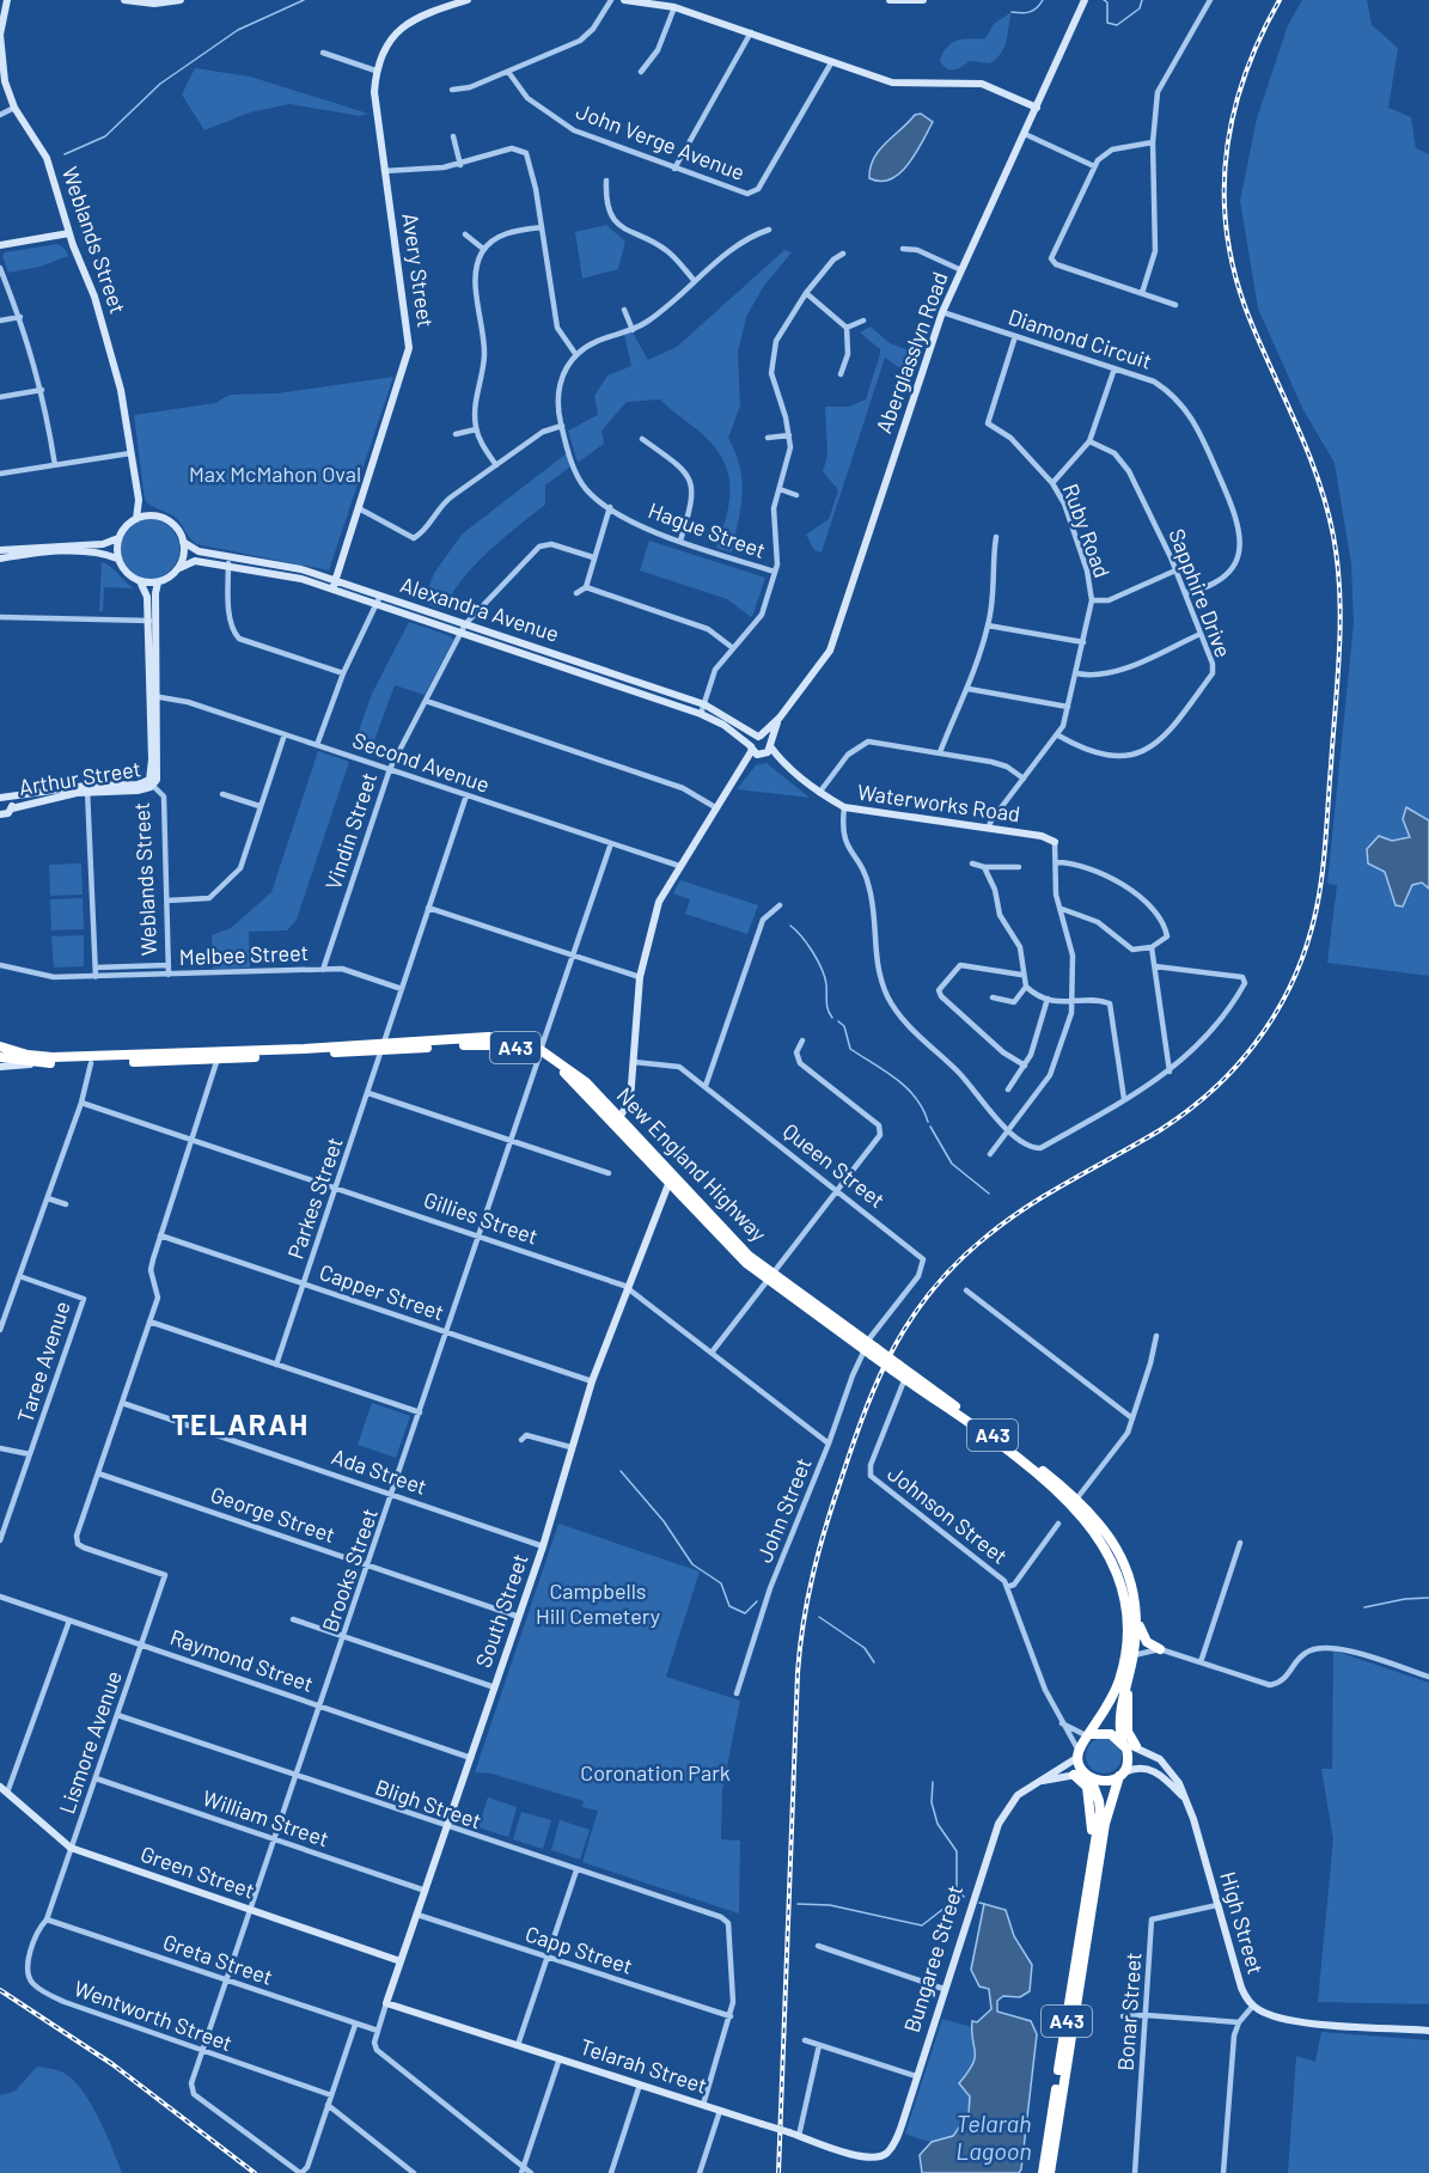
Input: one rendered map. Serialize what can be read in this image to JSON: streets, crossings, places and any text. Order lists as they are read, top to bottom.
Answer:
{
  "streets": {
    "highway": ["A43", "New England Highway"],
    "street": [
      "John Verge Avenue",
      "Weblands Street",
      "Avery Street",
      "Diamond Circuit",
      "Aberglasslyn Road",
      "Hague Street",
      "Ruby Road",
      "Sapphire Drive",
      "Alexandra Avenue",
      "Second Avenue",
      "Arthur Street",
      "Waterworks Road",
      "Vindin Street",
      "Melbee Street",
      "Queen Street",
      "Parkes Street",
      "Gillies Street",
      "Capper Street",
      "Taree Avenue",
      "Ada Street",
      "John Street",
      "George Street",
      "Johnson Street",
      "Brooks Street",
      "South Street",
      "Raymond Street",
      "Lismore Avenue",
      "Bligh Street",
      "William Street",
      "Green Street",
      "High Street",
      "Capp Street",
      "Bungaree Street",
      "Greta Street",
      "Bonar Street",
      "Wentworth Street",
      "Telarah Street"
    ]
  },
  "crossings": [
    ["Weblands Street", "Alexandra Avenue"],
    ["Weblands Street", "Second Avenue"],
    ["Weblands Street", "Arthur Street"],
    ["Weblands Street", "Melbee Street"],
    ["Avery Street", "Alexandra Avenue"],
    ["Diamond Circuit", "Aberglasslyn Road"],
    ["Diamond Circuit", "Ruby Road"],
    ["Diamond Circuit", "Sapphire Drive"],
    ["Aberglasslyn Road", "Alexandra Avenue"],
    ["Aberglasslyn Road", "Waterworks Road"],
    ["Ruby Road", "Sapphire Drive"],
    ["Ruby Road", "Waterworks Road"],
    ["Alexandra Avenue", "Waterworks Road"],
    ["Alexandra Avenue", "Vindin Street"],
    ["Second Avenue", "Vindin Street"],
    ["Second Avenue", "Parkes Street"],
    ["Second Avenue", "Brooks Street"],
    ["Vindin Street", "Melbee Street"],
    ["Melbee Street", "Parkes Street"],
    ["A43", "New England Highway"],
    ["A43", "Johnson Street"],
    ["A43", "High Street"],
    ["A43", "Bungaree Street"],
    ["New England Highway", "Queen Street"],
    ["New England Highway", "Parkes Street"],
    ["New England Highway", "John Street"],
    ["New England Highway", "Johnson Street"],
    ["New England Highway", "Brooks Street"],
    ["New England Highway", "South Street"],
    ["New England Highway", "High Street"],
    ["New England Highway", "Bungaree Street"],
    ["Queen Street", "John Street"],
    ["Parkes Street", "Gillies Street"],
    ["Parkes Street", "Capper Street"],
    ["Gillies Street", "John Street"],
    ["Gillies Street", "Brooks Street"],
    ["Gillies Street", "South Street"],
    ["Capper Street", "Brooks Street"],
    ["Capper Street", "South Street"],
    ["Ada Street", "Brooks Street"],
    ["Ada Street", "South Street"],
    ["George Street", "Brooks Street"],
    ["George Street", "South Street"],
    ["George Street", "Lismore Avenue"],
    ["Johnson Street", "High Street"],
    ["Johnson Street", "Bungaree Street"],
    ["Brooks Street", "Raymond Street"],
    ["Brooks Street", "Bligh Street"],
    ["Brooks Street", "William Street"],
    ["Brooks Street", "Green Street"],
    ["Brooks Street", "Greta Street"],
    ["Brooks Street", "Wentworth Street"],
    ["South Street", "Raymond Street"],
    ["South Street", "Bligh Street"],
    ["South Street", "William Street"],
    ["South Street", "Green Street"],
    ["South Street", "Capp Street"],
    ["South Street", "Greta Street"],
    ["South Street", "Telarah Street"],
    ["Raymond Street", "Lismore Avenue"],
    ["Lismore Avenue", "Bligh Street"],
    ["Lismore Avenue", "William Street"],
    ["Lismore Avenue", "Green Street"],
    ["Lismore Avenue", "Greta Street"],
    ["Lismore Avenue", "Wentworth Street"],
    ["Bligh Street", "Capp Street"],
    ["High Street", "Bungaree Street"],
    ["High Street", "Bonar Street"],
    ["Bungaree Street", "Telarah Street"],
    ["Greta Street", "Wentworth Street"]
  ],
  "districts": ["TELARAH"],
  "water": ["Telarah Lagoon"],
  "parks": ["Max McMahon Oval", "Campbells Hill Cemetery", "Coronation Park"]
}
